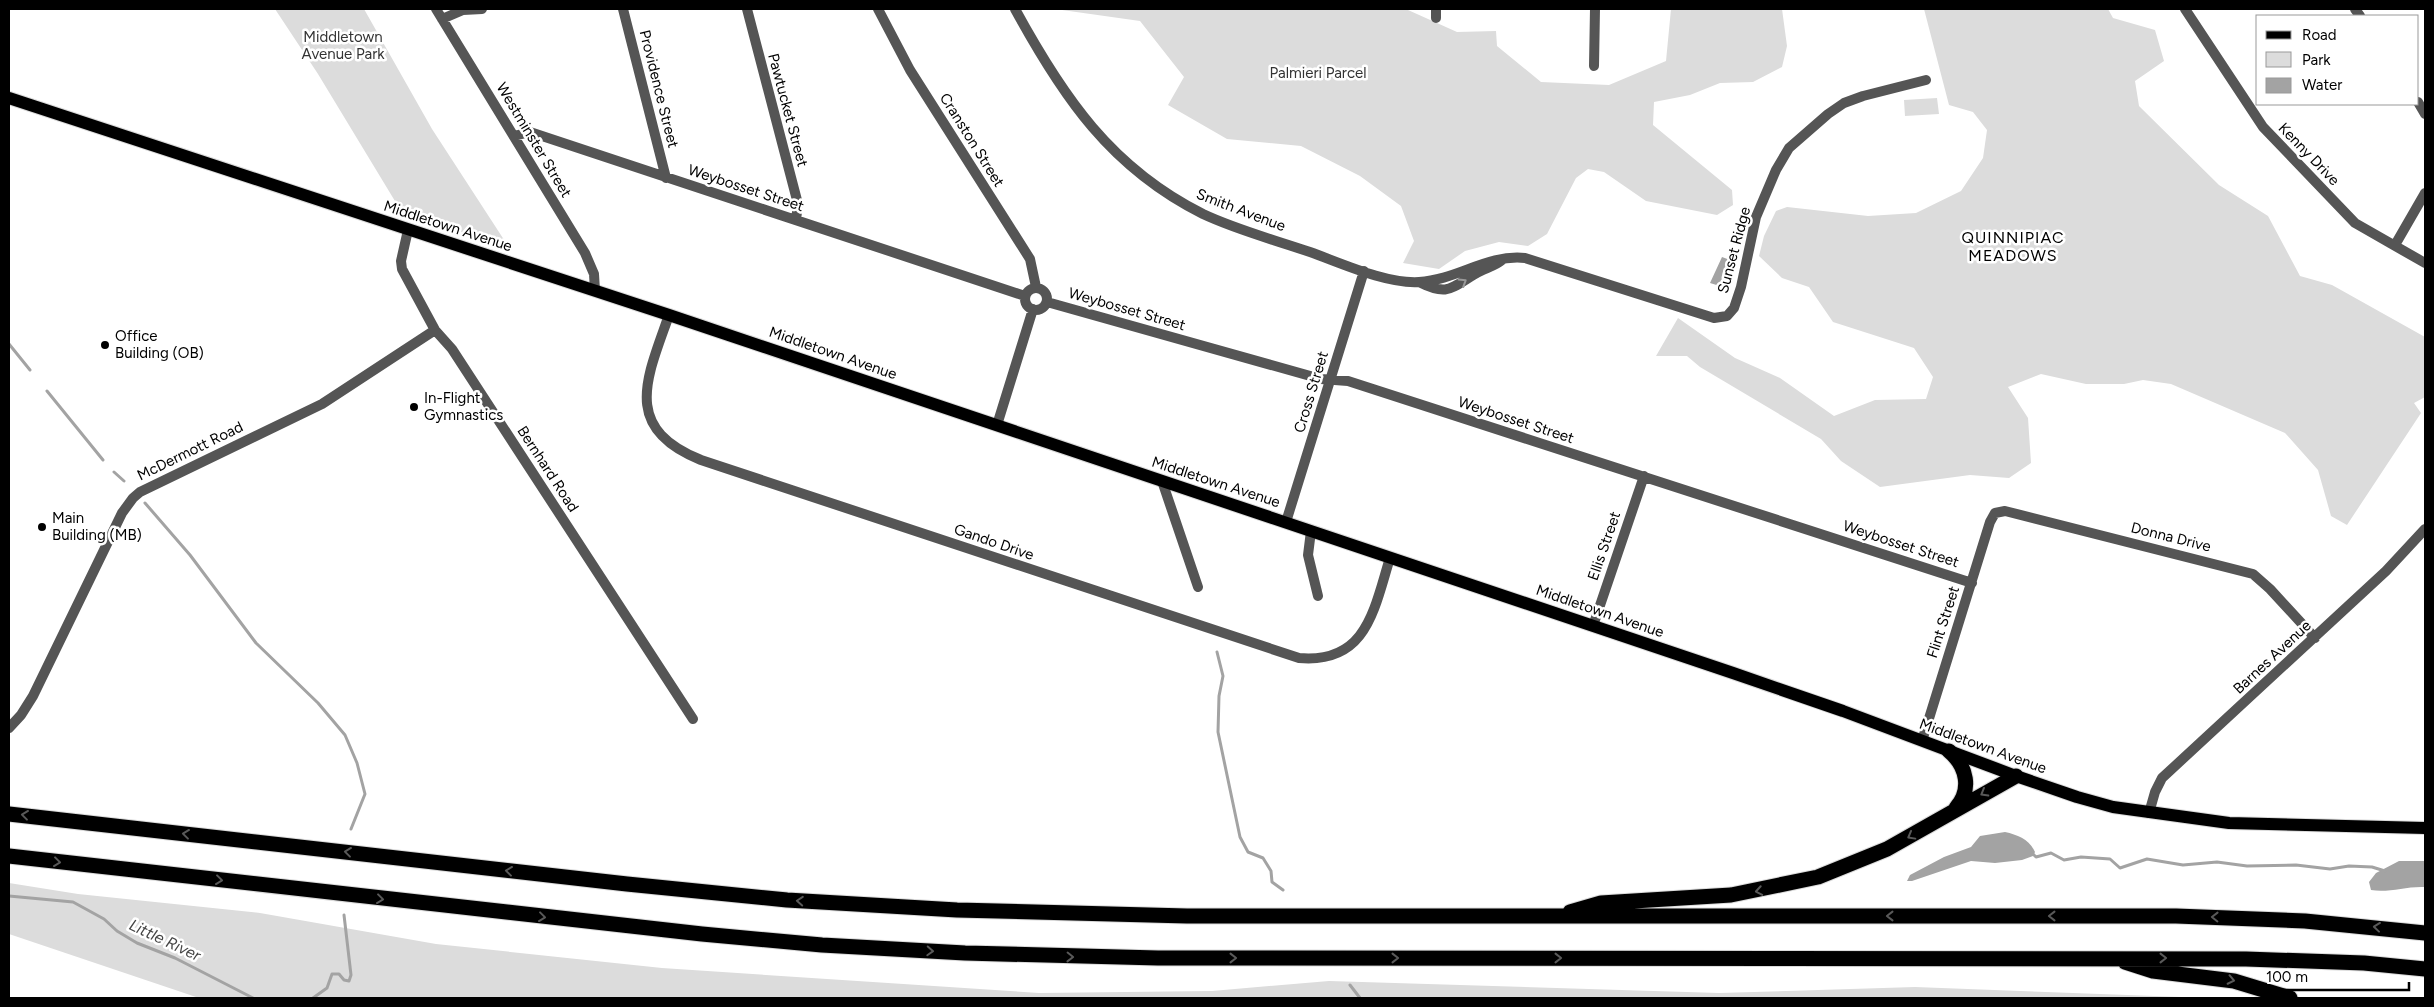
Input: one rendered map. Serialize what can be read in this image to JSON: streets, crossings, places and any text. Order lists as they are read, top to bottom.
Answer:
{
  "streets": {
    "main road": ["Middletown Avenue"],
    "street": [
      "Providence Street",
      "Pawtucket Street",
      "Westminster Street",
      "Cranston Street",
      "Kenny Drive",
      "Weybosset Street",
      "Smith Avenue",
      "Sunset Ridge",
      "Cross Street",
      "McDermott Road",
      "Bernhard Road",
      "Donna Drive",
      "Gando Drive",
      "Ellis Street",
      "Flint Street",
      "Barnes Avenue"
    ]
  },
  "crossings": [
    ["Providence Street", "Weybosset Street"],
    ["Pawtucket Street", "Weybosset Street"],
    ["Westminster Street", "Weybosset Street"],
    ["Westminster Street", "Middletown Avenue"],
    ["Cranston Street", "Weybosset Street"],
    ["Weybosset Street", "Cross Street"],
    ["Weybosset Street", "Ellis Street"],
    ["Weybosset Street", "Flint Street"],
    ["Smith Avenue", "Sunset Ridge"],
    ["Smith Avenue", "Cross Street"],
    ["Middletown Avenue", "Cross Street"],
    ["Middletown Avenue", "Bernhard Road"],
    ["Middletown Avenue", "Gando Drive"],
    ["Middletown Avenue", "Ellis Street"],
    ["Middletown Avenue", "Flint Street"],
    ["Middletown Avenue", "Barnes Avenue"],
    ["Sunset Ridge", "Cross Street"],
    ["McDermott Road", "Bernhard Road"],
    ["Donna Drive", "Flint Street"],
    ["Donna Drive", "Barnes Avenue"]
  ],
  "districts": ["QUINNIPIAC MEADOWS"],
  "water": ["Little River"],
  "parks": ["Middletown Avenue Park", "Palmieri Parcel"],
  "places": ["Office Building (OB)", "In-Flight Gymnastics", "Main Building (MB)"],
  "legend": ["Road", "Park", "Water"],
  "scale_bar": "100 m"
}
